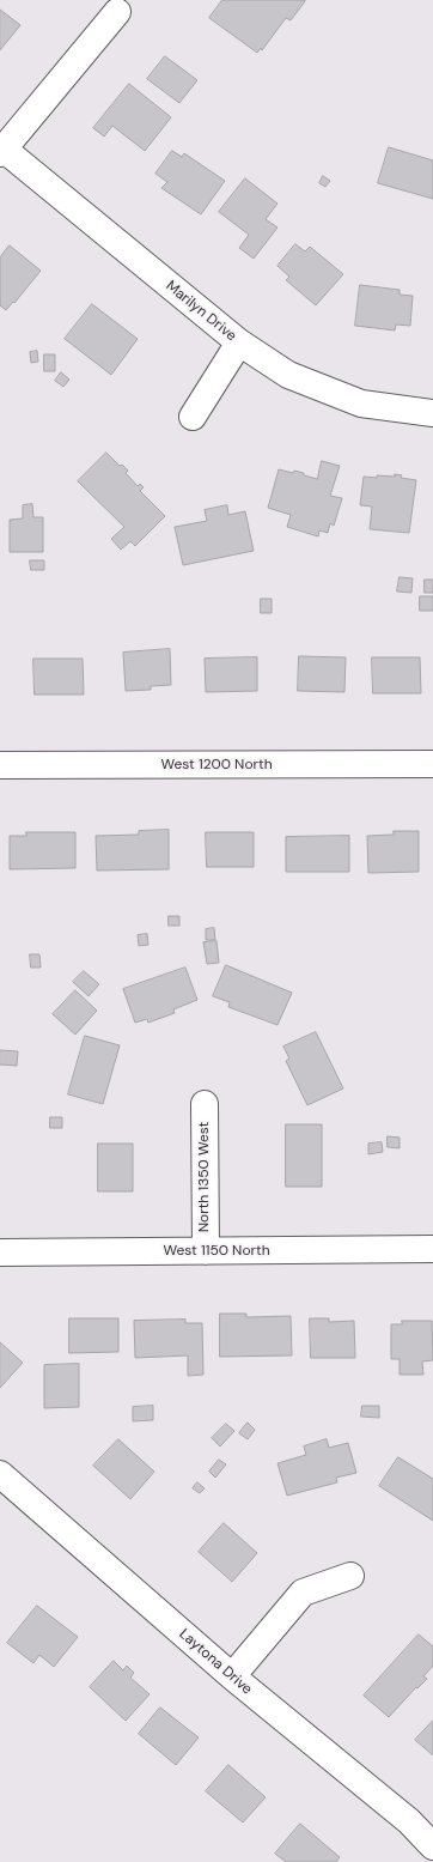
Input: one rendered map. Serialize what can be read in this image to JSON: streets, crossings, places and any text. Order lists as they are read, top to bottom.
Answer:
{
  "streets": {
    "street": [
      "Marilyn Drive",
      "West 1200 North",
      "North 1350 West",
      "West 1150 North",
      "Laytona Drive"
    ]
  },
  "crossings": [
    ["North 1350 West", "West 1150 North"]
  ]
}
